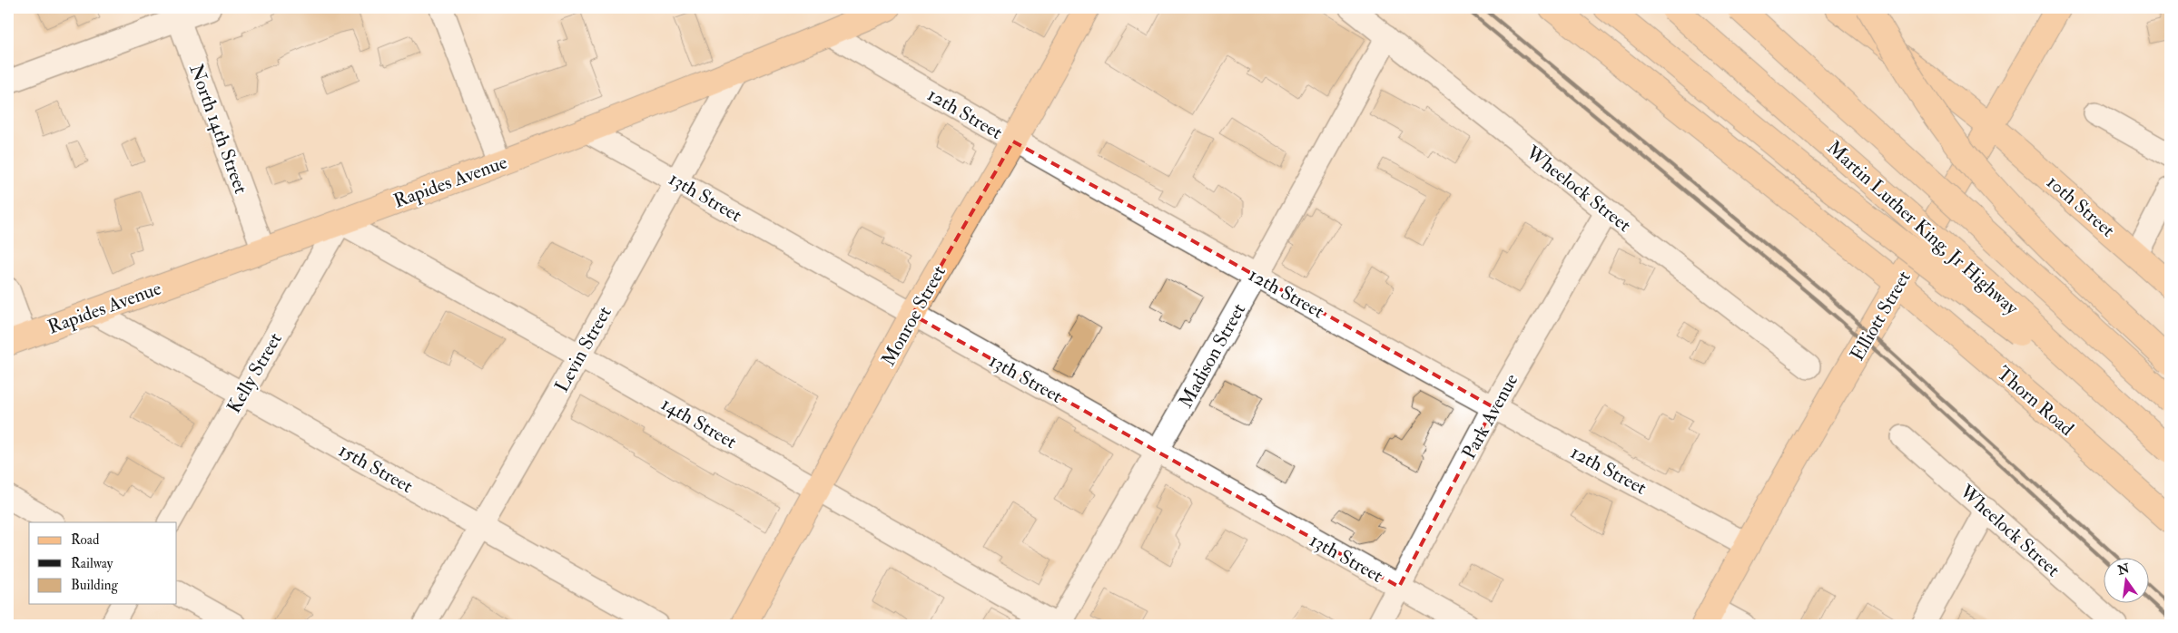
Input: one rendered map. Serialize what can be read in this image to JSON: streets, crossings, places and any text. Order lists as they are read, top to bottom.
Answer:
{
  "streets": {
    "main road": [
      "Rapides Avenue",
      "10th Street",
      "Martin Luther King, Jr Highway",
      "Monroe Street",
      "Elliott Street",
      "Thorn Road"
    ],
    "street": [
      "12th Street",
      "North 14th Street",
      "Wheelock Street",
      "13th Street",
      "Levin Street",
      "Madison Street",
      "Kelly Street",
      "Park Avenue",
      "14th Street",
      "15th Street"
    ]
  },
  "crossings": [
    ["12th Street", "Rapides Avenue"],
    ["12th Street", "Monroe Street"],
    ["12th Street", "Elliott Street"],
    ["12th Street", "Madison Street"],
    ["12th Street", "Park Avenue"],
    ["North 14th Street", "Rapides Avenue"],
    ["Rapides Avenue", "13th Street"],
    ["Rapides Avenue", "Levin Street"],
    ["Rapides Avenue", "Kelly Street"],
    ["Rapides Avenue", "14th Street"],
    ["Rapides Avenue", "15th Street"],
    ["Wheelock Street", "Madison Street"],
    ["Wheelock Street", "Park Avenue"],
    ["13th Street", "Monroe Street"],
    ["13th Street", "Levin Street"],
    ["13th Street", "Madison Street"],
    ["13th Street", "Park Avenue"],
    ["10th Street", "Elliott Street"],
    ["Monroe Street", "14th Street"],
    ["Elliott Street", "Thorn Road"],
    ["Levin Street", "14th Street"],
    ["Levin Street", "15th Street"],
    ["Madison Street", "14th Street"],
    ["Kelly Street", "14th Street"],
    ["Kelly Street", "15th Street"]
  ],
  "legend": ["Road", "Railway", "Building"],
  "north": "top"
}
